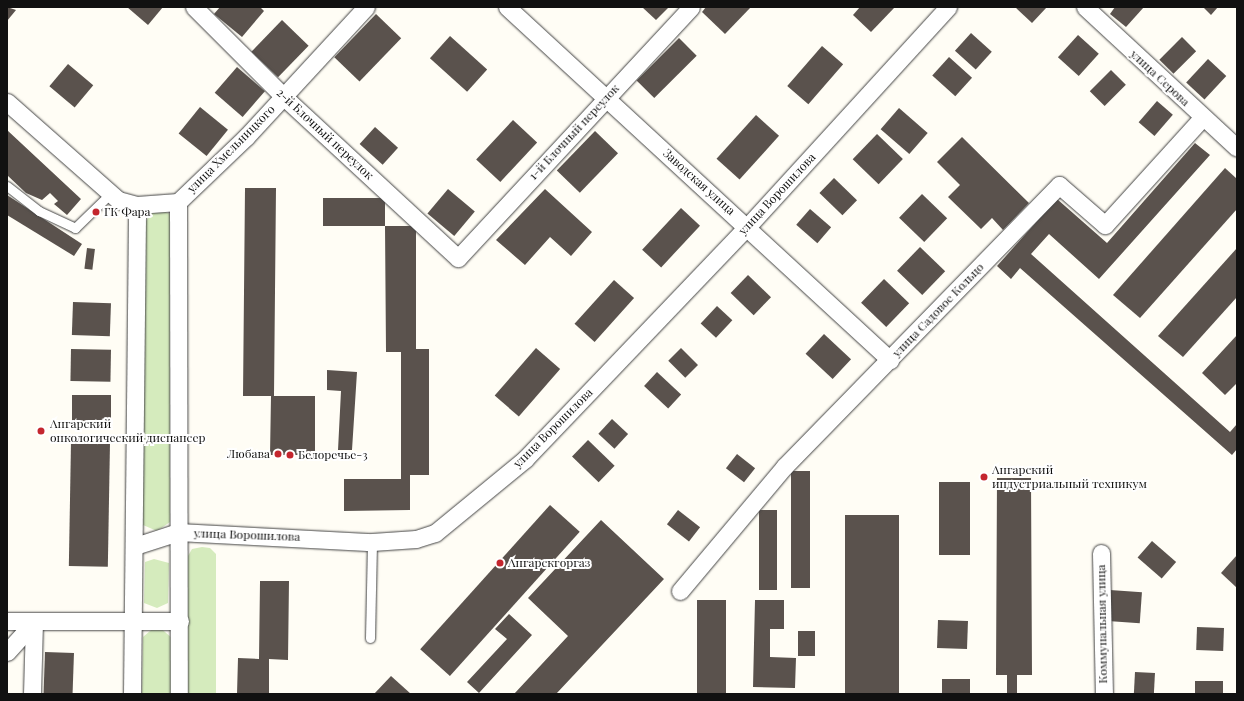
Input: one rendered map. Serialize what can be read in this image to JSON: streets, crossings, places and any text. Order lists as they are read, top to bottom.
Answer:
{
  "streets": {
    "street": [
      "улица Серова",
      "1-й Блочный переулок",
      "2-й Блочный переулок",
      "улица Хмельницкого",
      "Заводская улица",
      "улица Ворошилова",
      "улица Садовое Кольцо",
      "Коммунальная улица"
    ]
  },
  "crossings": [
    ["улица Серова", "улица Садовое Кольцо"],
    ["1-й Блочный переулок", "2-й Блочный переулок"],
    ["1-й Блочный переулок", "Заводская улица"],
    ["2-й Блочный переулок", "улица Хмельницкого"],
    ["Заводская улица", "улица Ворошилова"],
    ["Заводская улица", "улица Садовое Кольцо"]
  ],
  "places": [
    "ГК Фара",
    "Ангарский онкологический диспансер",
    "Любава",
    "Белоречье-3",
    "Ангарский индустриальный техникум",
    "Ангарскгоргаз"
  ]
}
